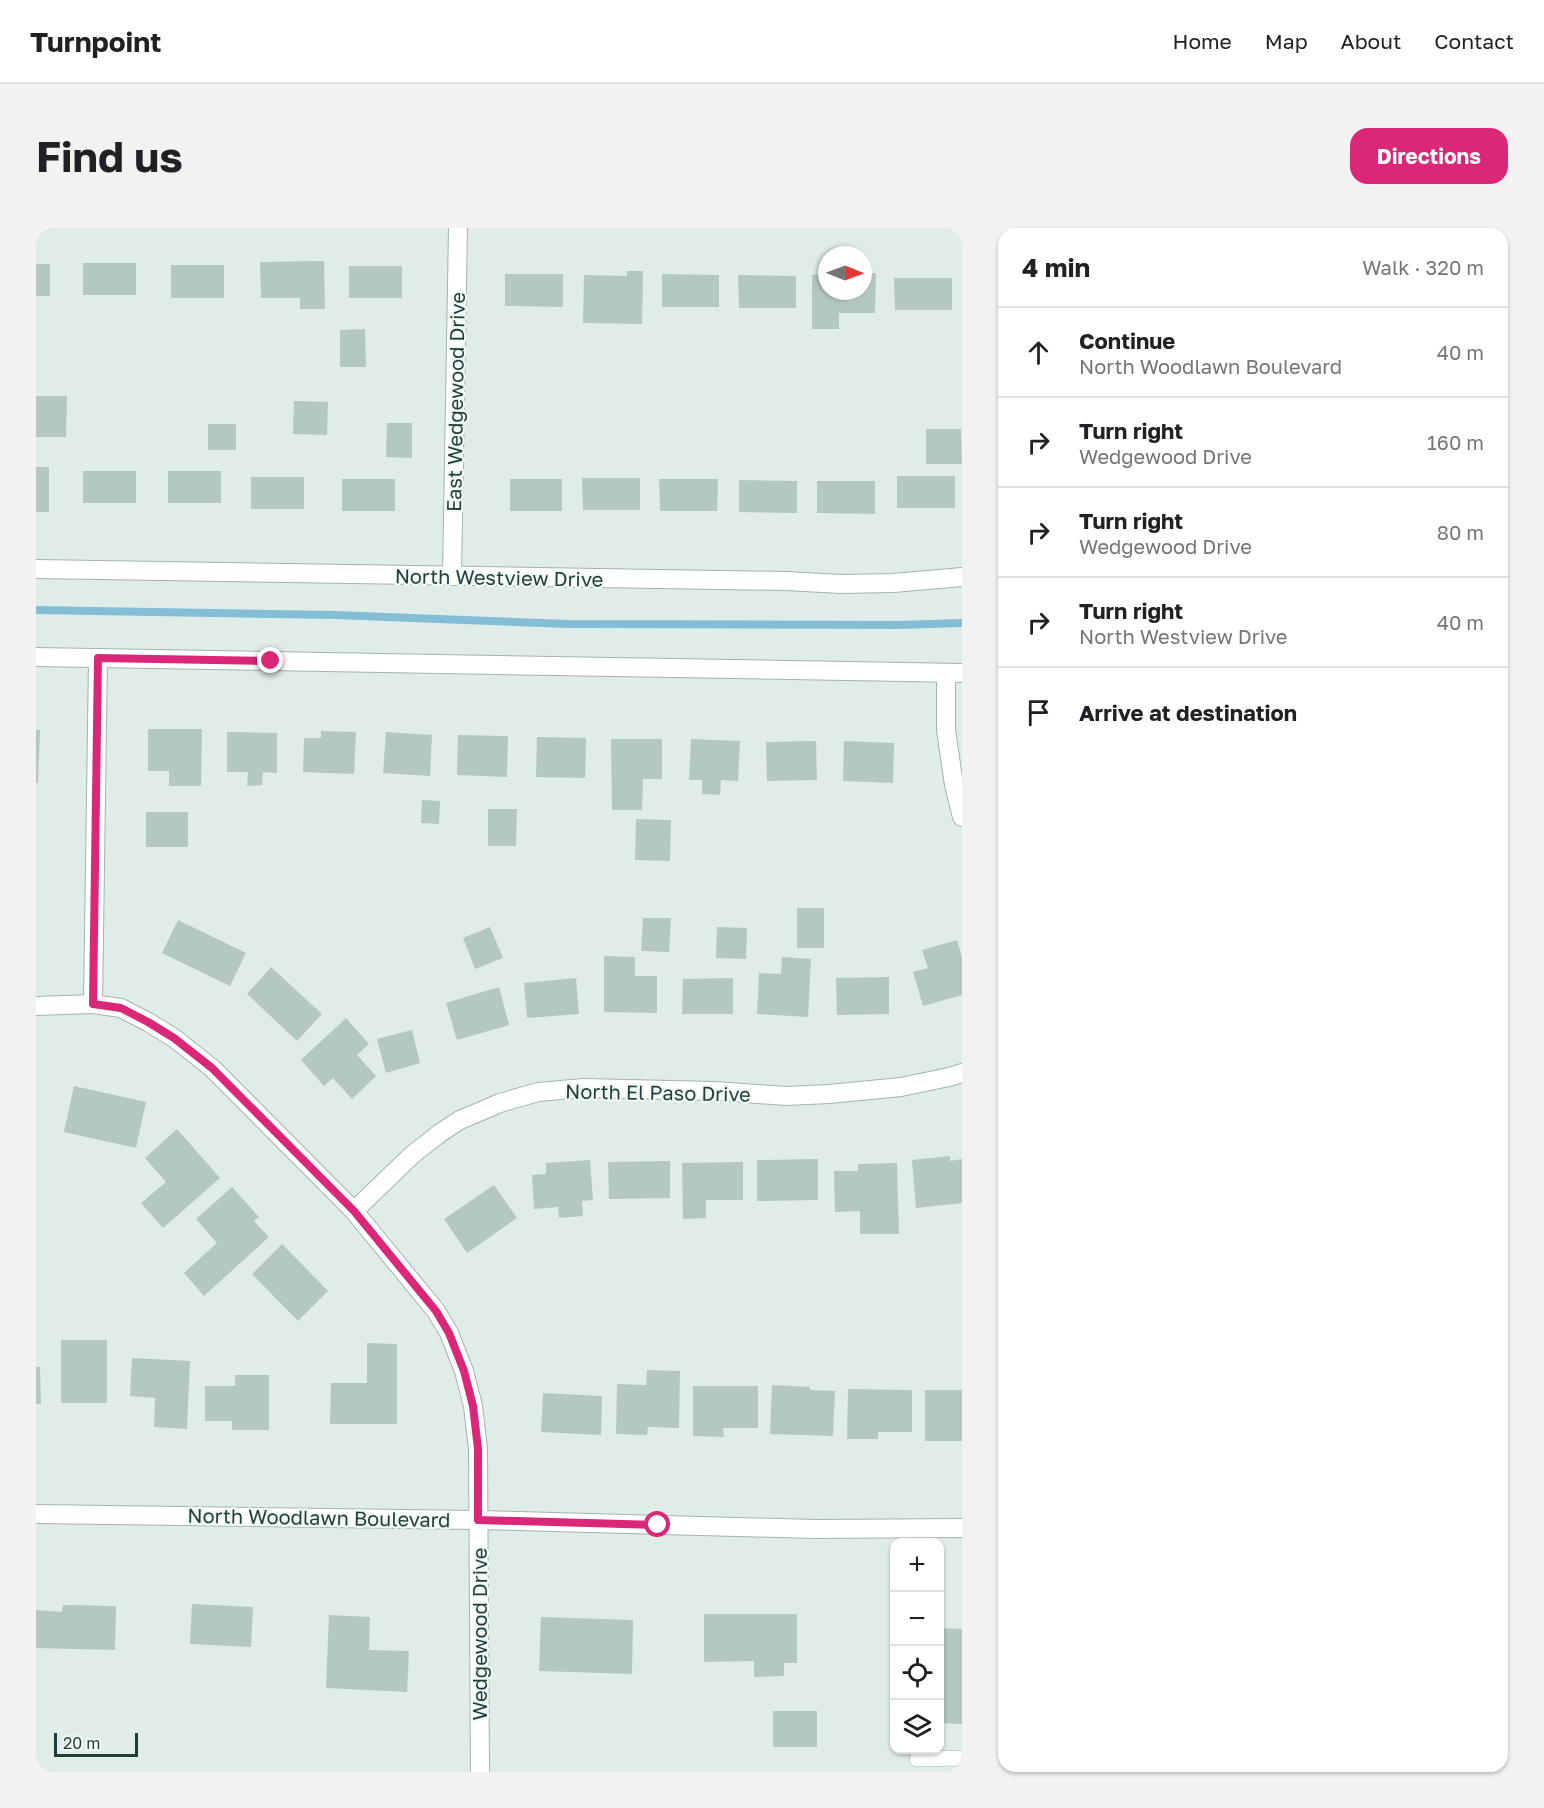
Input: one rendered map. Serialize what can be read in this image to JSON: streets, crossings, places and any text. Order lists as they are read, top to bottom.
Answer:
{
  "streets": {
    "street": [
      "East Wedgewood Drive",
      "North Westview Drive",
      "North El Paso Drive",
      "North Woodlawn Boulevard",
      "Wedgewood Drive"
    ]
  },
  "crossings": [
    ["East Wedgewood Drive", "North Westview Drive"],
    ["North El Paso Drive", "Wedgewood Drive"],
    ["North Woodlawn Boulevard", "Wedgewood Drive"]
  ],
  "scale_bar": "20 m",
  "north": "right",
  "page": {
    "header": "Turnpoint",
    "nav": [
      "Home",
      "Map",
      "About",
      "Contact"
    ],
    "buttons": "Directions",
    "title": "Find us",
    "heading": ["4 min", "Walk · 320 m"],
    "list": [
      ["Continue", "North Woodlawn Boulevard", "40 m"],
      ["Turn right", "Wedgewood Drive", "160 m"],
      ["Turn right", "Wedgewood Drive", "80 m"],
      ["Turn right", "North Westview Drive", "40 m"],
      "Arrive at destination"
    ],
    "map_buttons": ["+", "−"],
    "scale": "20 m"
  }
}
